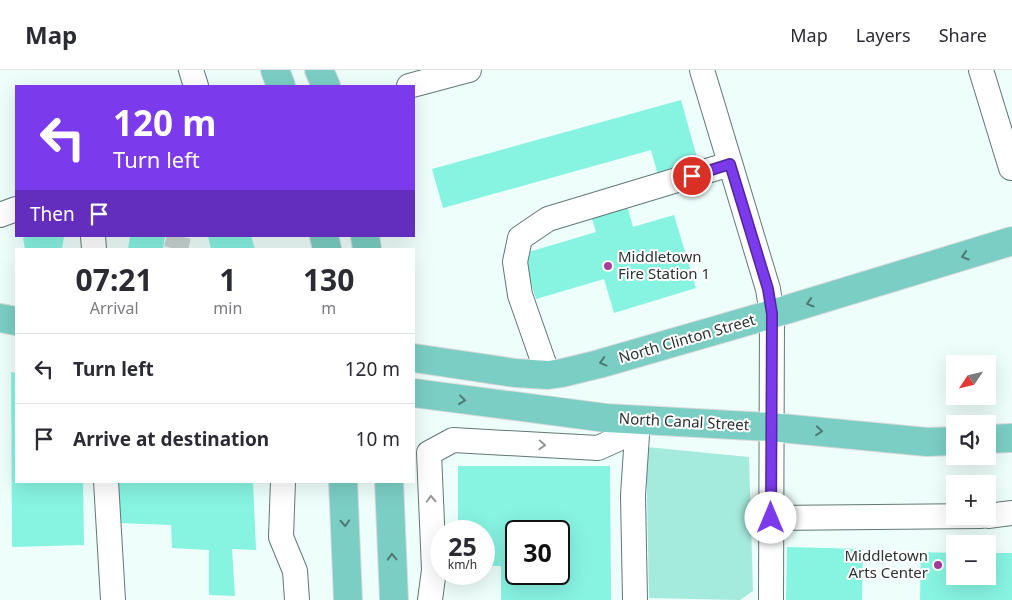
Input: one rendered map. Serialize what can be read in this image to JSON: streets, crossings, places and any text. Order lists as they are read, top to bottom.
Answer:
{
  "streets": {
    "main road": ["North Clinton Street", "North Canal Street"]
  },
  "one_way": ["North Clinton Street", "North Canal Street"],
  "places": ["Middletown Fire Station 1", "Middletown Arts Center"],
  "north": "bottom left",
  "page": {
    "header": "Map",
    "nav": ["Map", "Layers", "Share"],
    "turn": ["120 m", "Turn left"],
    "then": "Then",
    "eta": [
      "07:21",
      "Arrival",
      "1",
      "min",
      "130",
      "m"
    ],
    "list": [
      {
        "name": "Turn left",
        "value": "120 m"
      },
      {
        "name": "Arrive at destination",
        "value": "10 m"
      }
    ],
    "map_buttons": ["+", "−"],
    "speed": "25 km/h",
    "limit": "30"
  }
}
